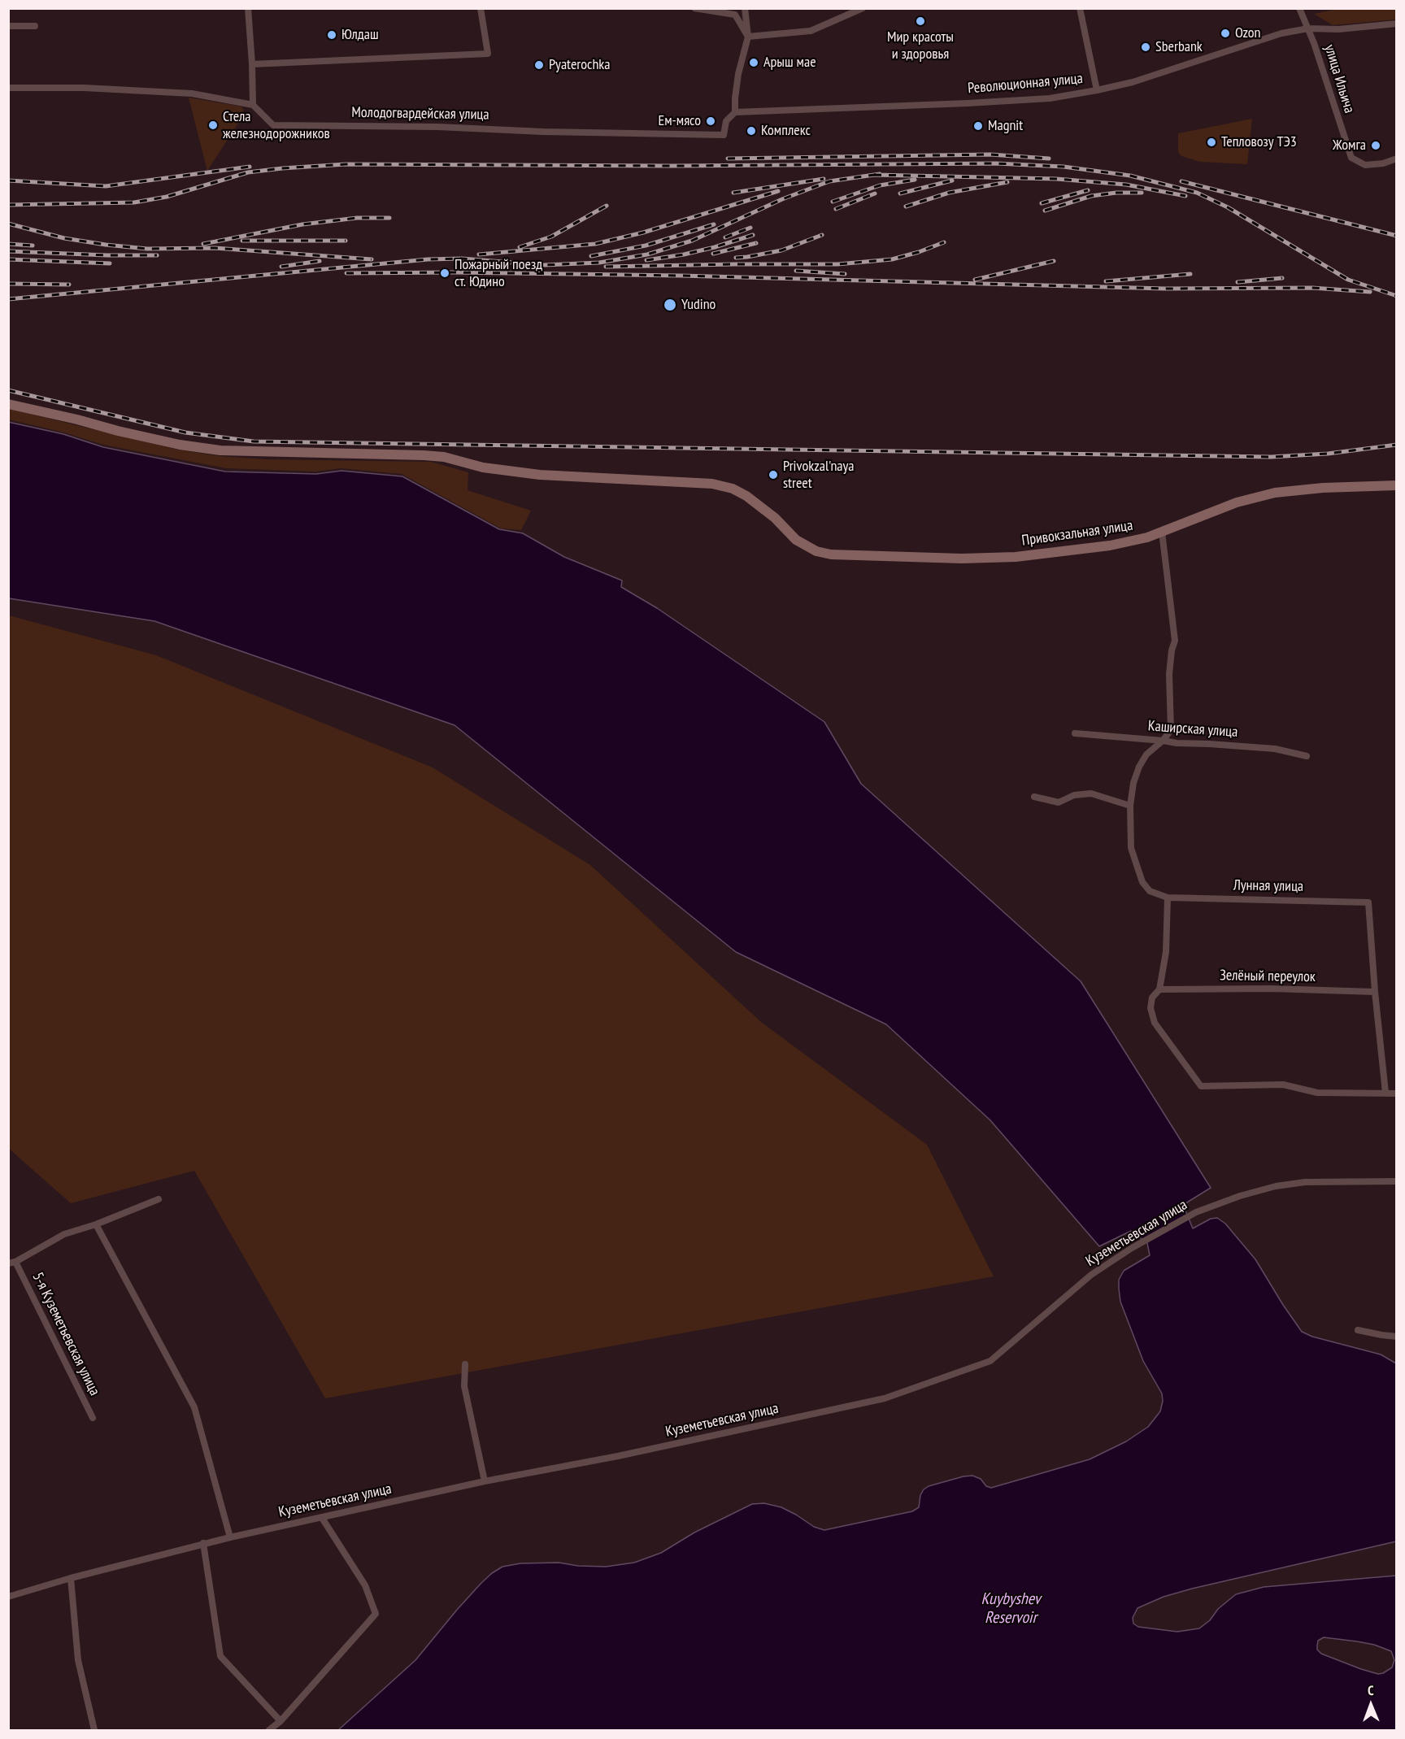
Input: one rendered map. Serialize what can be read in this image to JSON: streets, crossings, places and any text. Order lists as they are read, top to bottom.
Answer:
{
  "streets": {
    "main road": ["Привокзальная улица"],
    "street": [
      "улица Ильича",
      "Революционная улица",
      "Молодогвардейская улица",
      "Каширская улица",
      "Лунная улица",
      "Зелёный переулок",
      "Куземетьевская улица",
      "5-я Куземетьевская улица"
    ]
  },
  "crossings": [
    ["улица Ильича", "Революционная улица"],
    ["Революционная улица", "Молодогвардейская улица"],
    ["Лунная улица", "Зелёный переулок"]
  ],
  "water": ["Kuybyshev Reservoir"],
  "places": [
    "Мир красоты и здоровья",
    "Ozon",
    "Юлдаш",
    "Sberbank",
    "Арыш мае",
    "Pyaterochka",
    "Ем-мясо",
    "Стела железнодорожников",
    "Magnit",
    "Комплекс",
    "Тепловозу ТЭ3",
    "Жомга",
    "Пожарный поезд ст. Юдино",
    "Yudino",
    "Privokzal'naya street"
  ],
  "north": "top"
}
